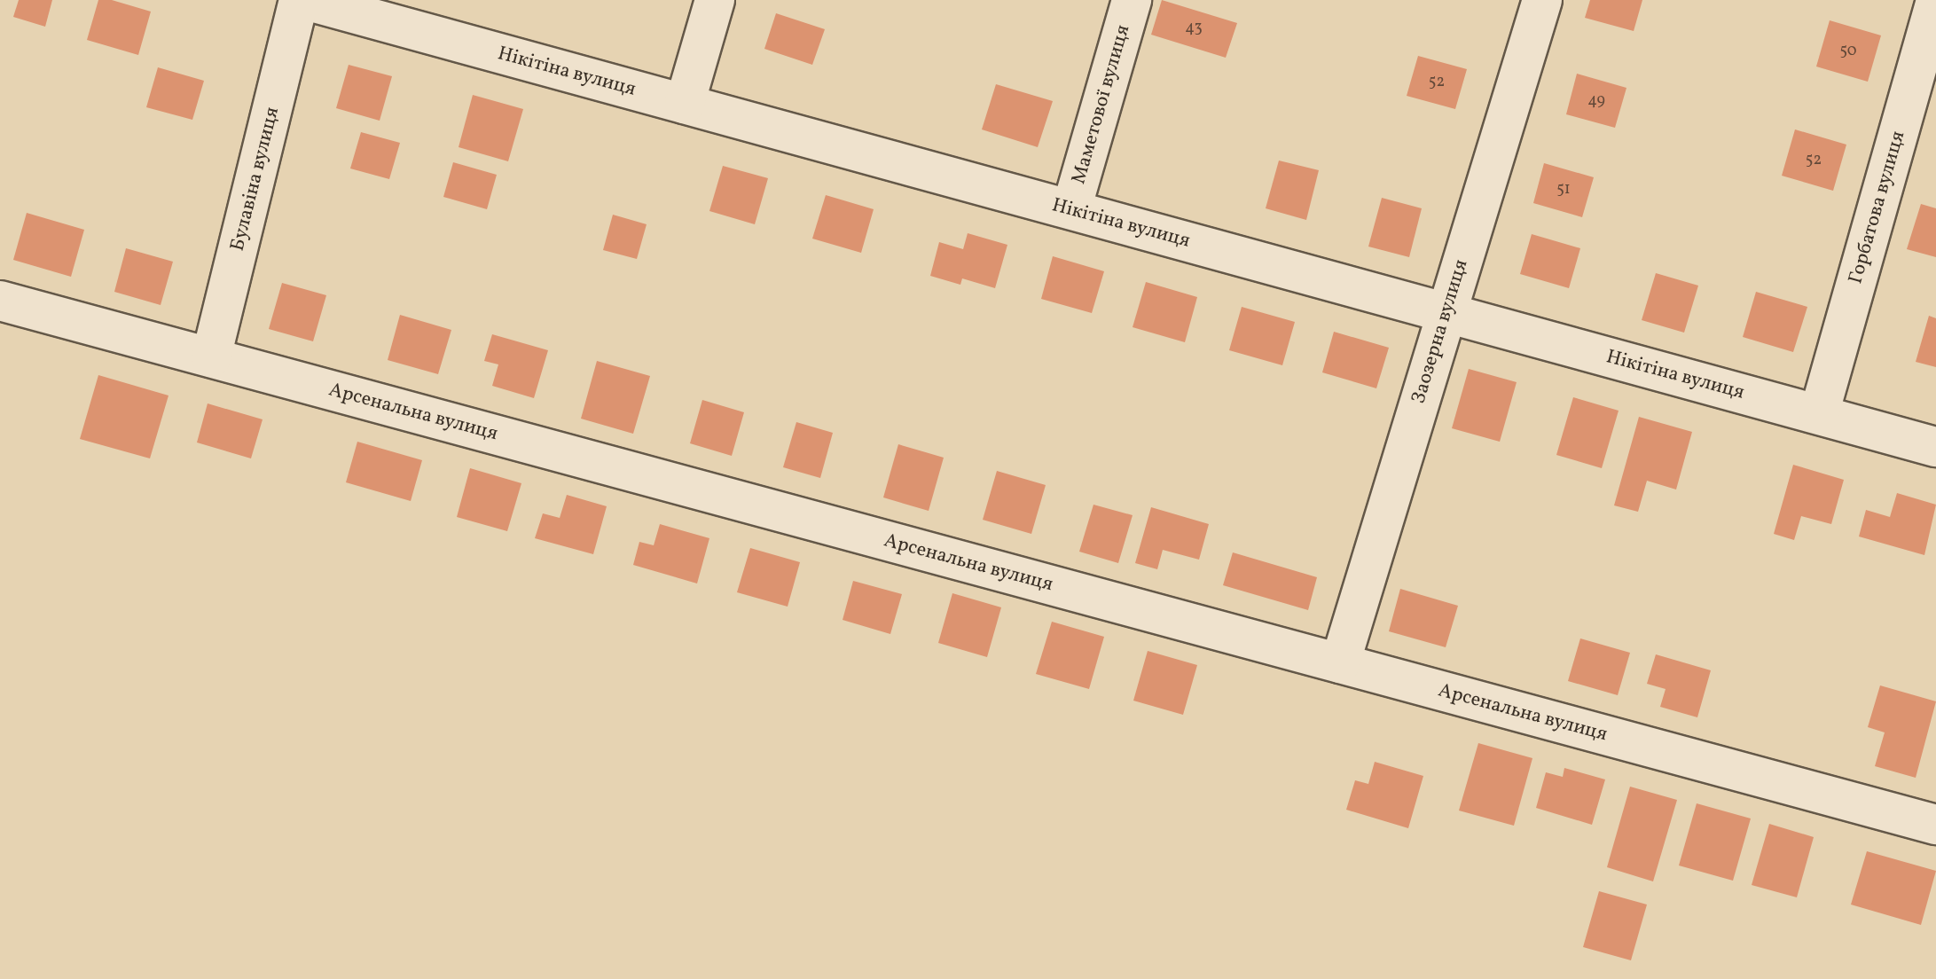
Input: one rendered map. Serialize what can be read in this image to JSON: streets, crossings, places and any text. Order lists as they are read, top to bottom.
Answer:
{
  "streets": {
    "street": [
      "Нікітіна вулиця",
      "Маметової вулиця",
      "Булавіна вулиця",
      "Горбатова вулиця",
      "Заозерна вулиця",
      "Арсенальна вулиця"
    ]
  },
  "crossings": [
    ["Нікітіна вулиця", "Маметової вулиця"],
    ["Нікітіна вулиця", "Горбатова вулиця"],
    ["Нікітіна вулиця", "Заозерна вулиця"],
    ["Булавіна вулиця", "Арсенальна вулиця"],
    ["Заозерна вулиця", "Арсенальна вулиця"]
  ],
  "house_numbers": [
    "43",
    "50",
    "52",
    "49",
    "52",
    "51"
  ]
}
